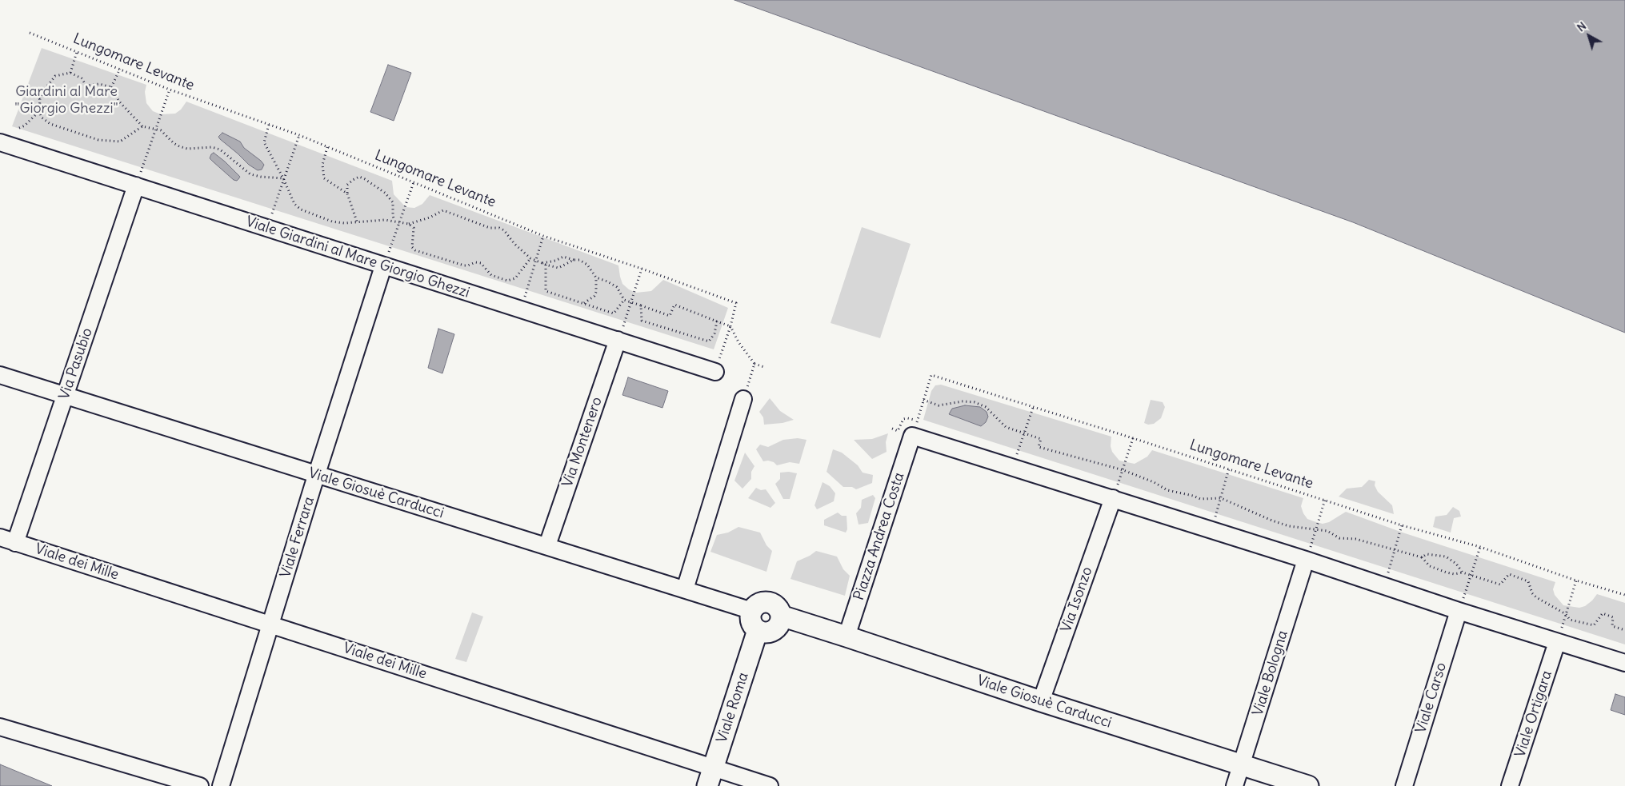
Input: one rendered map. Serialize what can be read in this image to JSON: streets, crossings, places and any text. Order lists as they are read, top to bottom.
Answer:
{
  "streets": {
    "street": [
      "Viale Giardini al Mare Giorgio Ghezzi",
      "Via Pasubio",
      "Via Montenero",
      "Viale Giosuè Carducci",
      "Piazza Andrea Costa",
      "Viale Ferrara",
      "Viale dei Mille",
      "Via Isonzo",
      "Viale Bologna",
      "Viale Carso",
      "Viale Roma",
      "Viale Ortigara"
    ],
    "path": ["Lungomare Levante"]
  },
  "crossings": [
    ["Lungomare Levante", "Piazza Andrea Costa"],
    ["Viale Giardini al Mare Giorgio Ghezzi", "Via Pasubio"],
    ["Viale Giardini al Mare Giorgio Ghezzi", "Via Montenero"],
    ["Viale Giardini al Mare Giorgio Ghezzi", "Viale Ferrara"],
    ["Via Pasubio", "Viale Giosuè Carducci"],
    ["Via Pasubio", "Viale dei Mille"],
    ["Via Montenero", "Viale Giosuè Carducci"],
    ["Viale Giosuè Carducci", "Piazza Andrea Costa"],
    ["Viale Giosuè Carducci", "Viale Ferrara"],
    ["Viale Giosuè Carducci", "Via Isonzo"],
    ["Viale Giosuè Carducci", "Viale Bologna"],
    ["Viale Giosuè Carducci", "Viale Roma"],
    ["Viale Ferrara", "Viale dei Mille"],
    ["Viale dei Mille", "Viale Roma"]
  ],
  "parks": ["Giardini al Mare \"Giorgio Ghezzi\""],
  "north": "top left"
}
